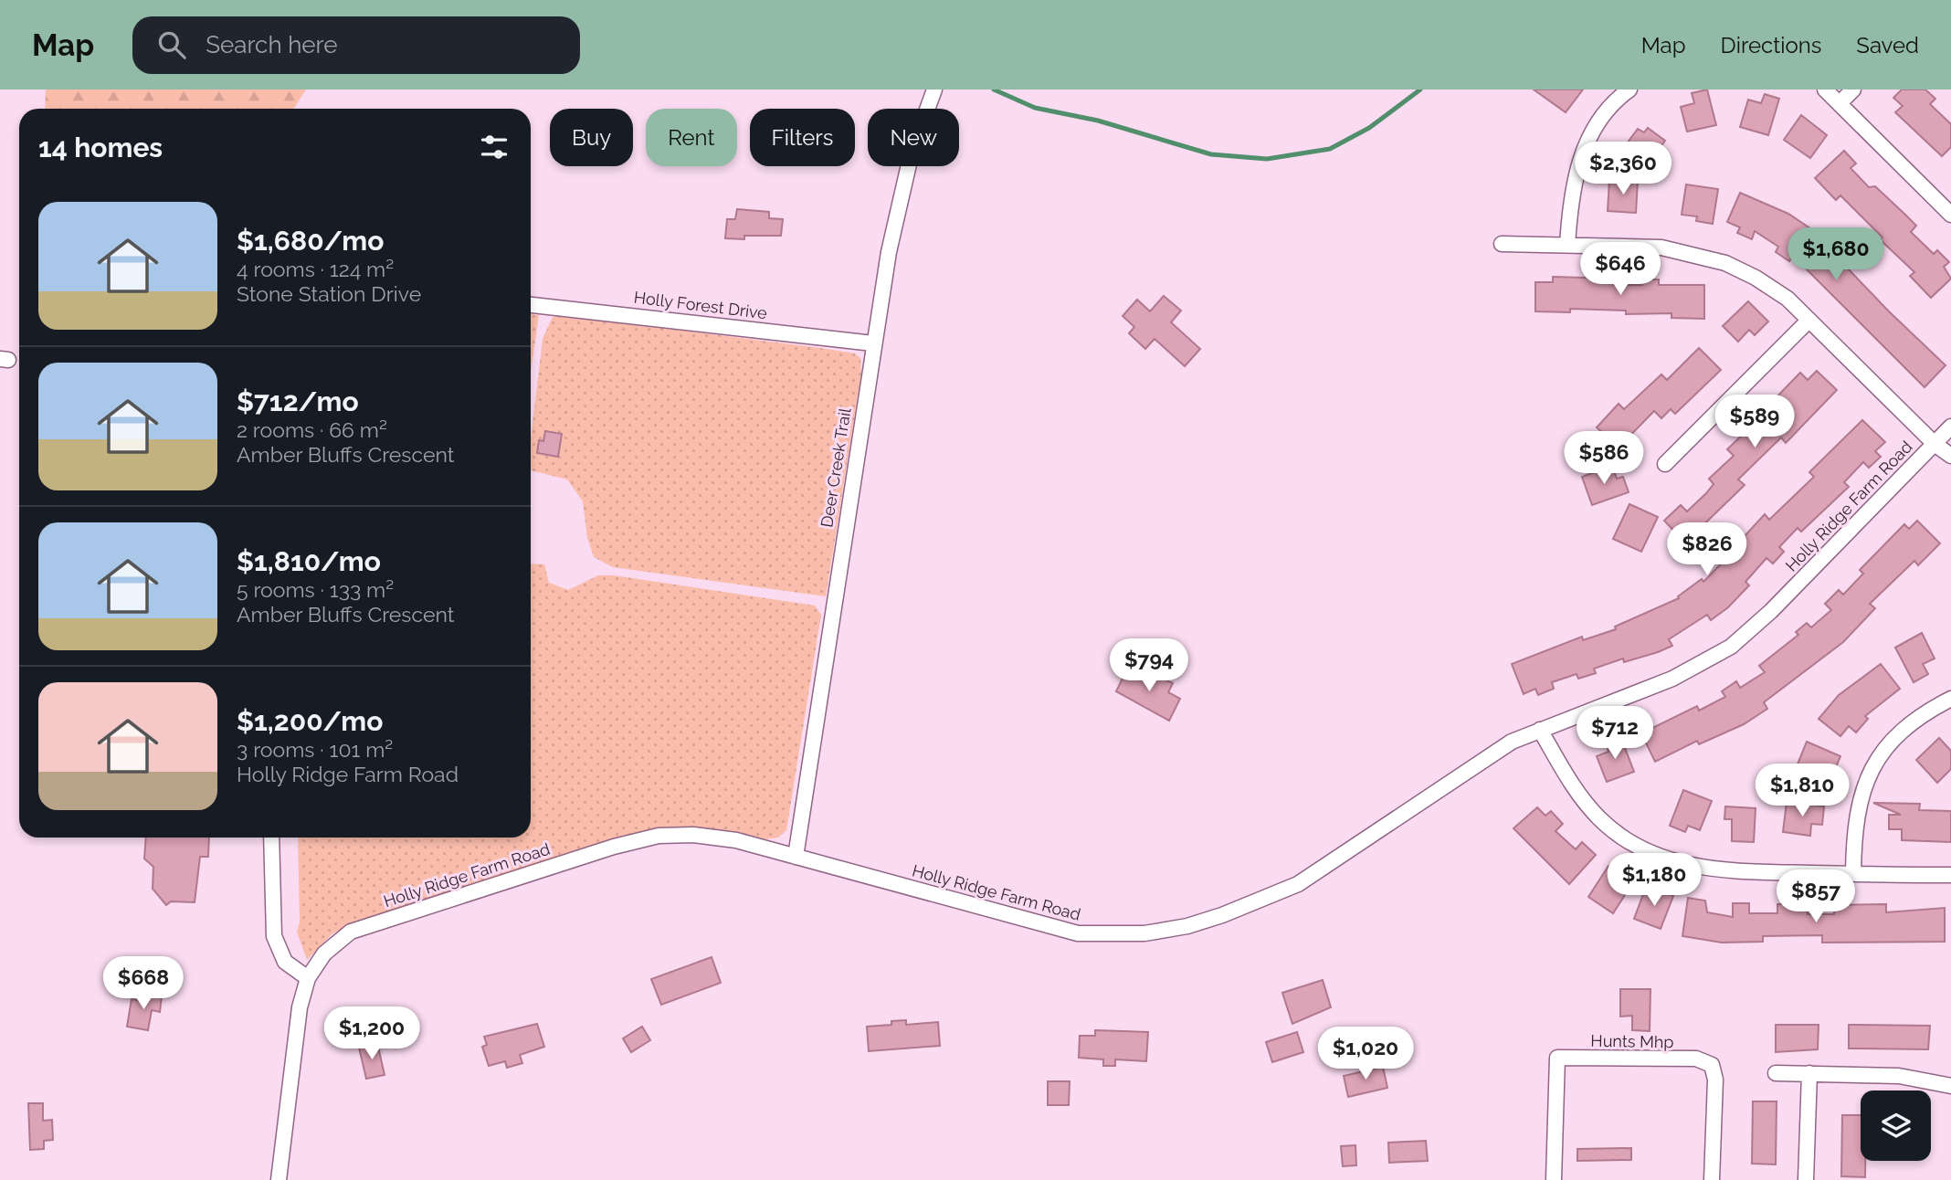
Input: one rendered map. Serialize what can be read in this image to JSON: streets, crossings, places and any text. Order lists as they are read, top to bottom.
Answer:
{
  "streets": {
    "street": [
      "Holly Forest Drive",
      "Deer Creek Trail",
      "Holly Ridge Farm Road",
      "Hunts Mhp"
    ]
  },
  "crossings": [
    ["Holly Forest Drive", "Deer Creek Trail"],
    ["Deer Creek Trail", "Holly Ridge Farm Road"]
  ],
  "page": {
    "header": "Map",
    "search": "Search here",
    "nav": ["Map", "Directions", "Saved"],
    "chip": [
      "Buy",
      "Rent",
      "Filters",
      "New"
    ],
    "heading": "14 homes",
    "price": [
      "$2,360",
      "$1,680",
      "$646",
      "$589",
      "$586",
      "$826",
      "$794",
      "$712",
      "$1,810",
      "$1,180",
      "$857",
      "$668",
      "$1,200",
      "$1,020"
    ],
    "list": [
      {
        "name": "$1,680/mo",
        "note": "4 rooms · 124 m² · Stone Station Drive"
      },
      {
        "name": "$712/mo",
        "note": "2 rooms · 66 m² · Amber Bluffs Crescent"
      },
      {
        "name": "$1,810/mo",
        "note": "5 rooms · 133 m² · Amber Bluffs Crescent"
      },
      {
        "name": "$1,200/mo",
        "note": "3 rooms · 101 m² · Holly Ridge Farm Road"
      }
    ]
  }
}
